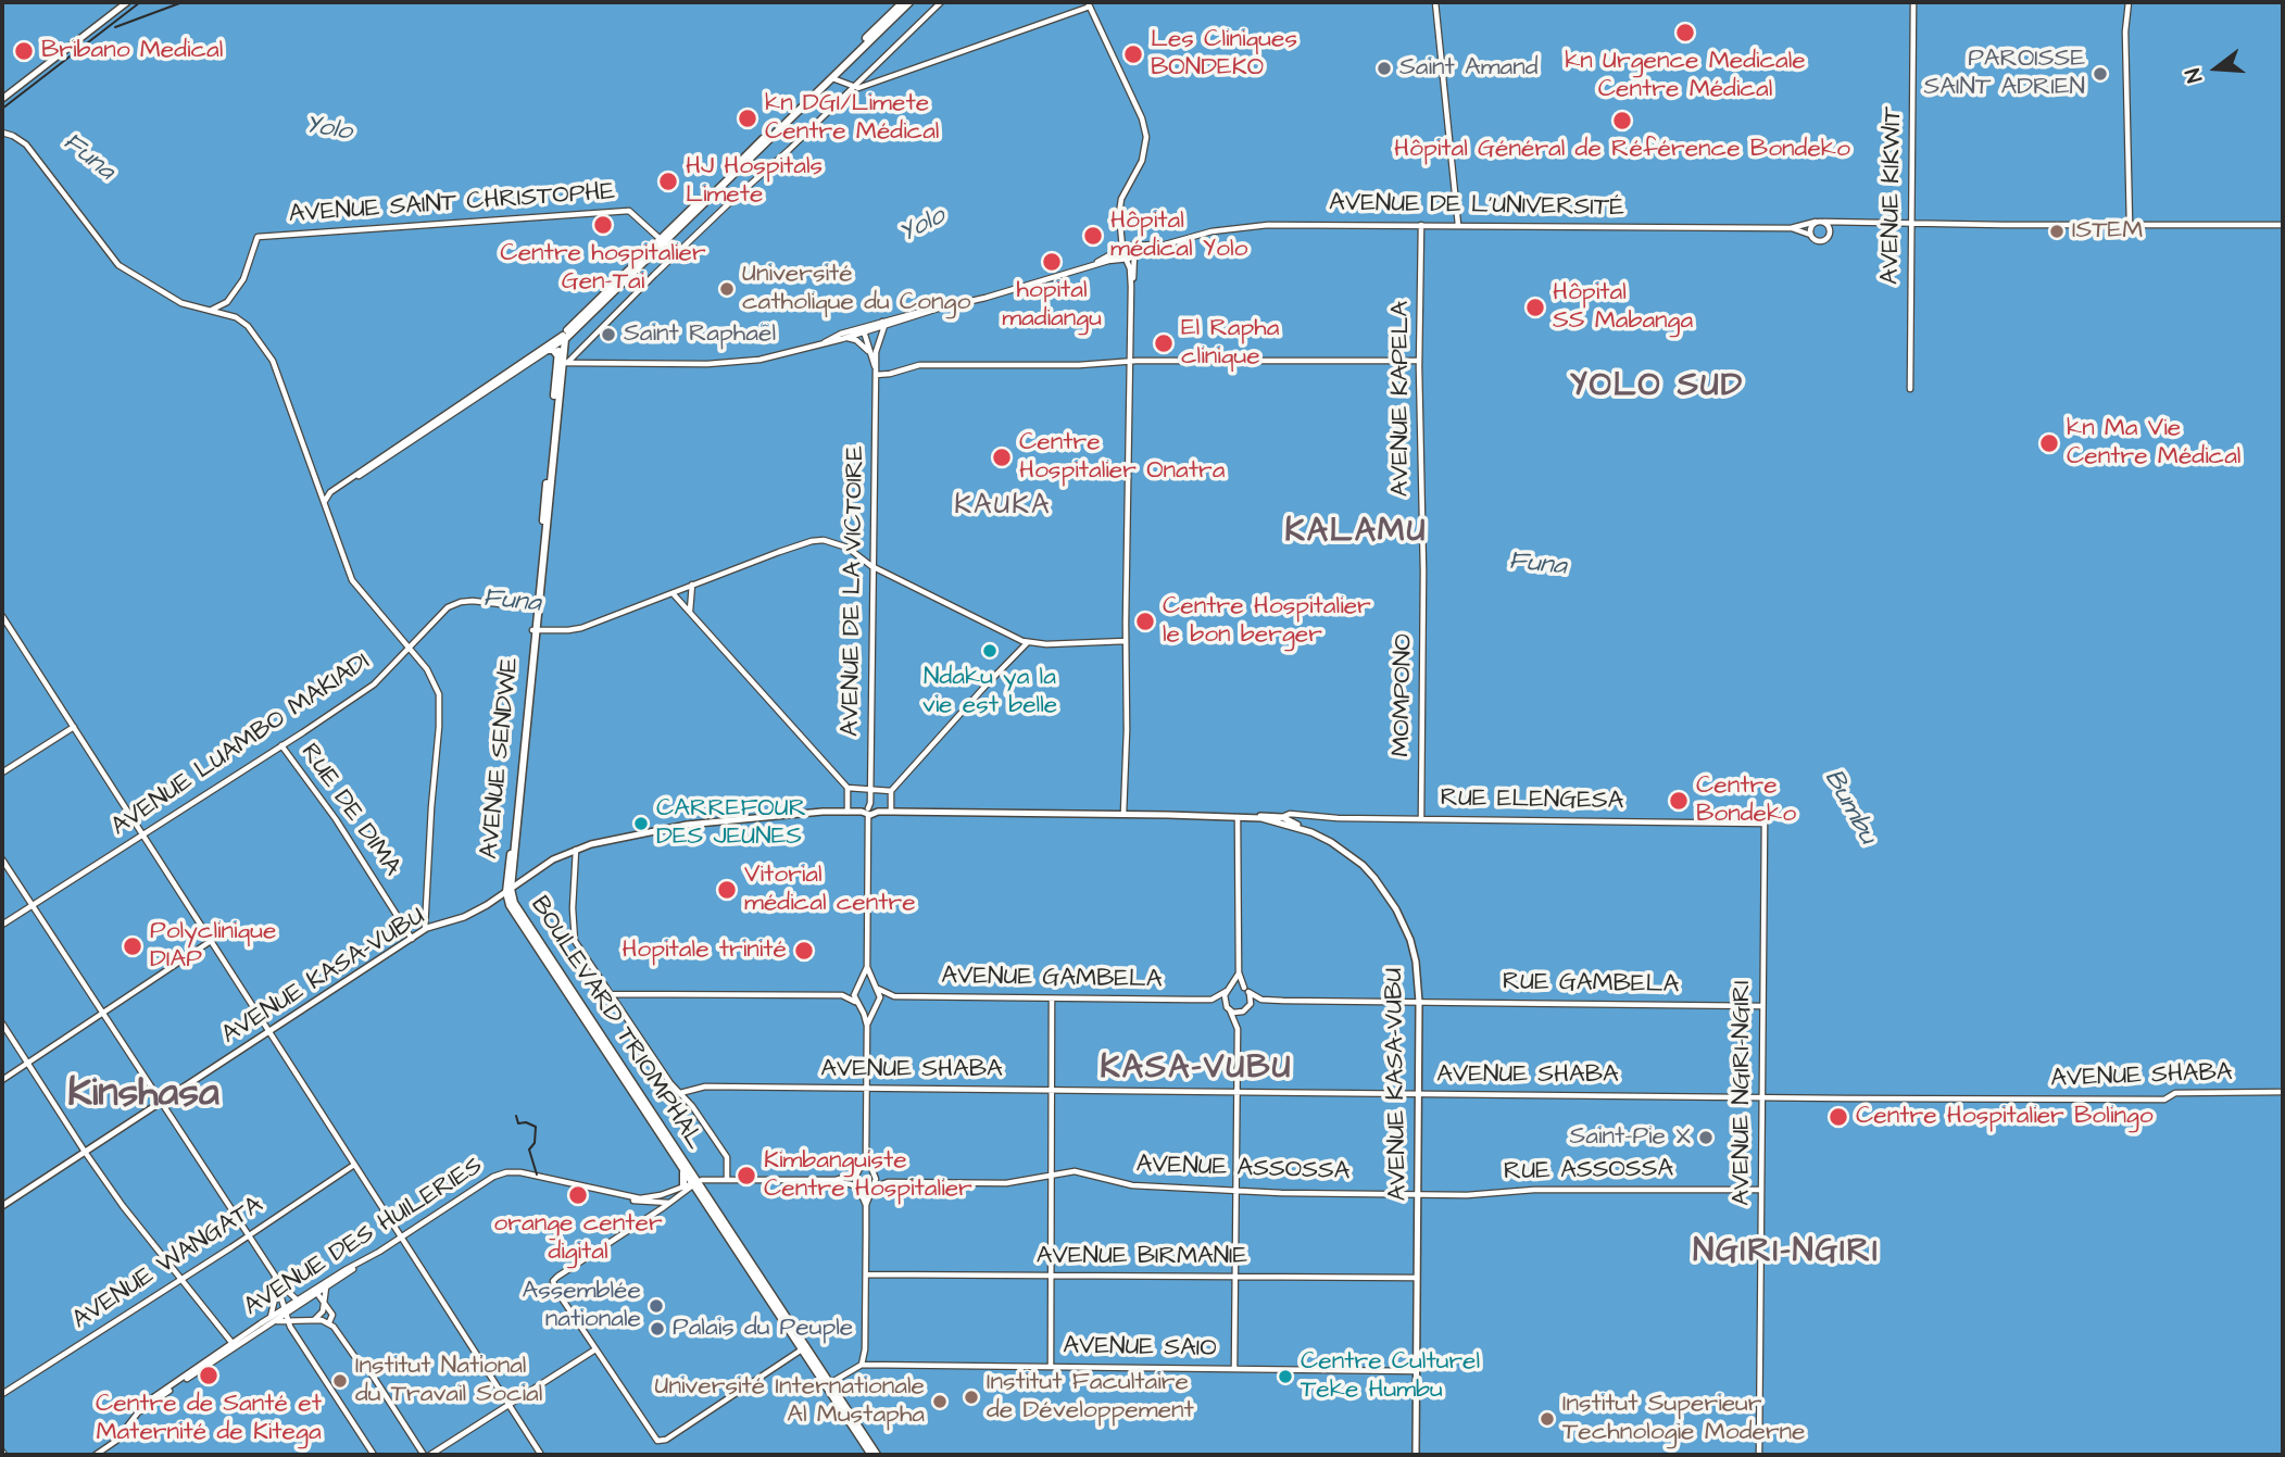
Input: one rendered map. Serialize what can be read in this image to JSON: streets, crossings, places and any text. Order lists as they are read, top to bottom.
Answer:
{
  "streets": {
    "highway": ["AVENUE SENDWE", "BOULEVARD TRIOMPHAL"],
    "main road": ["AVENUE KASA-VUBU"],
    "street": [
      "AVENUE KIKWIT",
      "AVENUE SAINT CHRISTOPHE",
      "AVENUE DE L’UNIVERSITÉ",
      "AVENUE KAPELA",
      "AVENUE DE LA VICTOIRE",
      "MOMPONO",
      "AVENUE LUAMBO MAKIADI",
      "RUE ELENGESA",
      "RUE DE DIMA",
      "AVENUE GAMBELA",
      "RUE GAMBELA",
      "AVENUE SHABA",
      "AVENUE NGIRI-NGIRI",
      "AVENUE ASSOSSA",
      "RUE ASSOSSA",
      "AVENUE DES HUILERIES",
      "AVENUE BIRMANIE",
      "AVENUE WANGATA",
      "AVENUE SAIO"
    ]
  },
  "crossings": [
    ["AVENUE DE L’UNIVERSITÉ", "AVENUE KAPELA"],
    ["AVENUE KAPELA", "MOMPONO"],
    ["AVENUE DE LA VICTOIRE", "AVENUE KASA-VUBU"],
    ["MOMPONO", "RUE ELENGESA"],
    ["AVENUE LUAMBO MAKIADI", "AVENUE SENDWE"],
    ["AVENUE LUAMBO MAKIADI", "RUE DE DIMA"],
    ["AVENUE SENDWE", "AVENUE KASA-VUBU"],
    ["AVENUE SENDWE", "BOULEVARD TRIOMPHAL"],
    ["RUE ELENGESA", "AVENUE NGIRI-NGIRI"],
    ["RUE DE DIMA", "AVENUE KASA-VUBU"],
    ["AVENUE KASA-VUBU", "RUE GAMBELA"],
    ["AVENUE KASA-VUBU", "BOULEVARD TRIOMPHAL"],
    ["AVENUE KASA-VUBU", "AVENUE SHABA"],
    ["AVENUE KASA-VUBU", "AVENUE ASSOSSA"],
    ["AVENUE KASA-VUBU", "RUE ASSOSSA"],
    ["AVENUE KASA-VUBU", "AVENUE BIRMANIE"],
    ["AVENUE KASA-VUBU", "AVENUE SAIO"],
    ["RUE GAMBELA", "AVENUE NGIRI-NGIRI"],
    ["BOULEVARD TRIOMPHAL", "AVENUE DES HUILERIES"],
    ["AVENUE SHABA", "AVENUE NGIRI-NGIRI"],
    ["AVENUE NGIRI-NGIRI", "RUE ASSOSSA"],
    ["AVENUE ASSOSSA", "RUE ASSOSSA"]
  ],
  "districts": [
    "YOLO SUD",
    "KAUKA",
    "KALAMU",
    "KASA-VUBU",
    "Kinshasa",
    "NGIRI-NGIRI"
  ],
  "water": ["Yolo", "Funa", "Bumbu"],
  "places": [
    "kn Urgence Medicale Centre Médical",
    "Bribano Medical",
    "Les Cliniques BONDEKO",
    "Saint Amand",
    "PAROISSE SAINT ADRIEN",
    "kn DGI/Limete Centre Médical",
    "Hôpital Général de Référence Bondeko",
    "HJ Hospitals Limete",
    "Centre hospitalier Gen-Tai",
    "ISTEM",
    "Hôpital médical Yolo",
    "hopital madiangu",
    "Université catholique du Congo",
    "Hôpital SS Mabanga",
    "Saint Raphaël",
    "El Rapha clinique",
    "kn Ma Vie Centre Médical",
    "Centre Hospitalier Onatra",
    "Centre Hospitalier le bon berger",
    "Ndaku ya la vie est belle",
    "Centre Bondeko",
    "CARREFOUR DES JEUNES",
    "Vitorial médical centre",
    "Polyclinique DIAP",
    "Hopitale trinité",
    "Centre Hospitalier Bolingo",
    "Saint-Pie X",
    "Kimbanguiste Centre Hospitalier",
    "orange center digital",
    "Assemblée nationale",
    "Palais du Peuple",
    "Centre de Santé et Maternité de Kitega",
    "Centre Culturel Teke Humbu",
    "Institut National du Travail Social",
    "Institut Facultaire de Développement",
    "Université Internationale Al Mustapha",
    "Institut Superieur Technologie Moderne"
  ],
  "north": "left"
}
